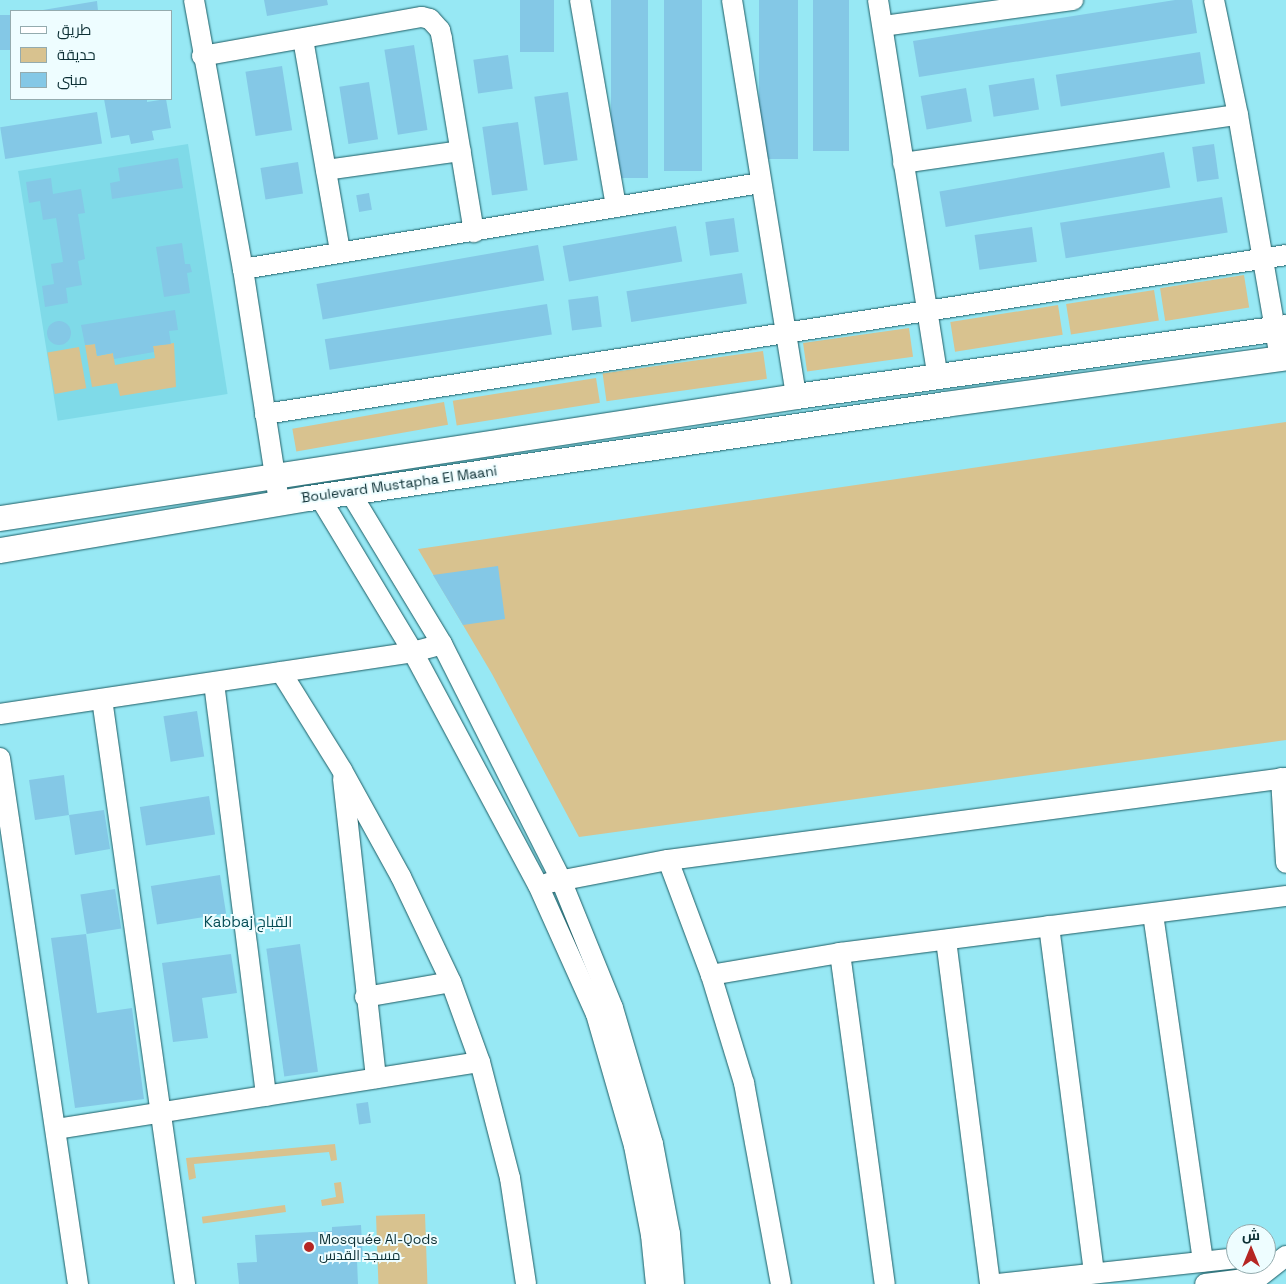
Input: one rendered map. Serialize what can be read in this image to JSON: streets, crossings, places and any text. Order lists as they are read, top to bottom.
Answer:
{
  "streets": {
    "street": ["Boulevard Mustapha El Maani"]
  },
  "districts": ["Kabbaj القباج"],
  "places": ["Mosquée Al-Qods مسجد القدس"],
  "legend": ["طريق", "حديقة", "مبنى"],
  "north": "top"
}
